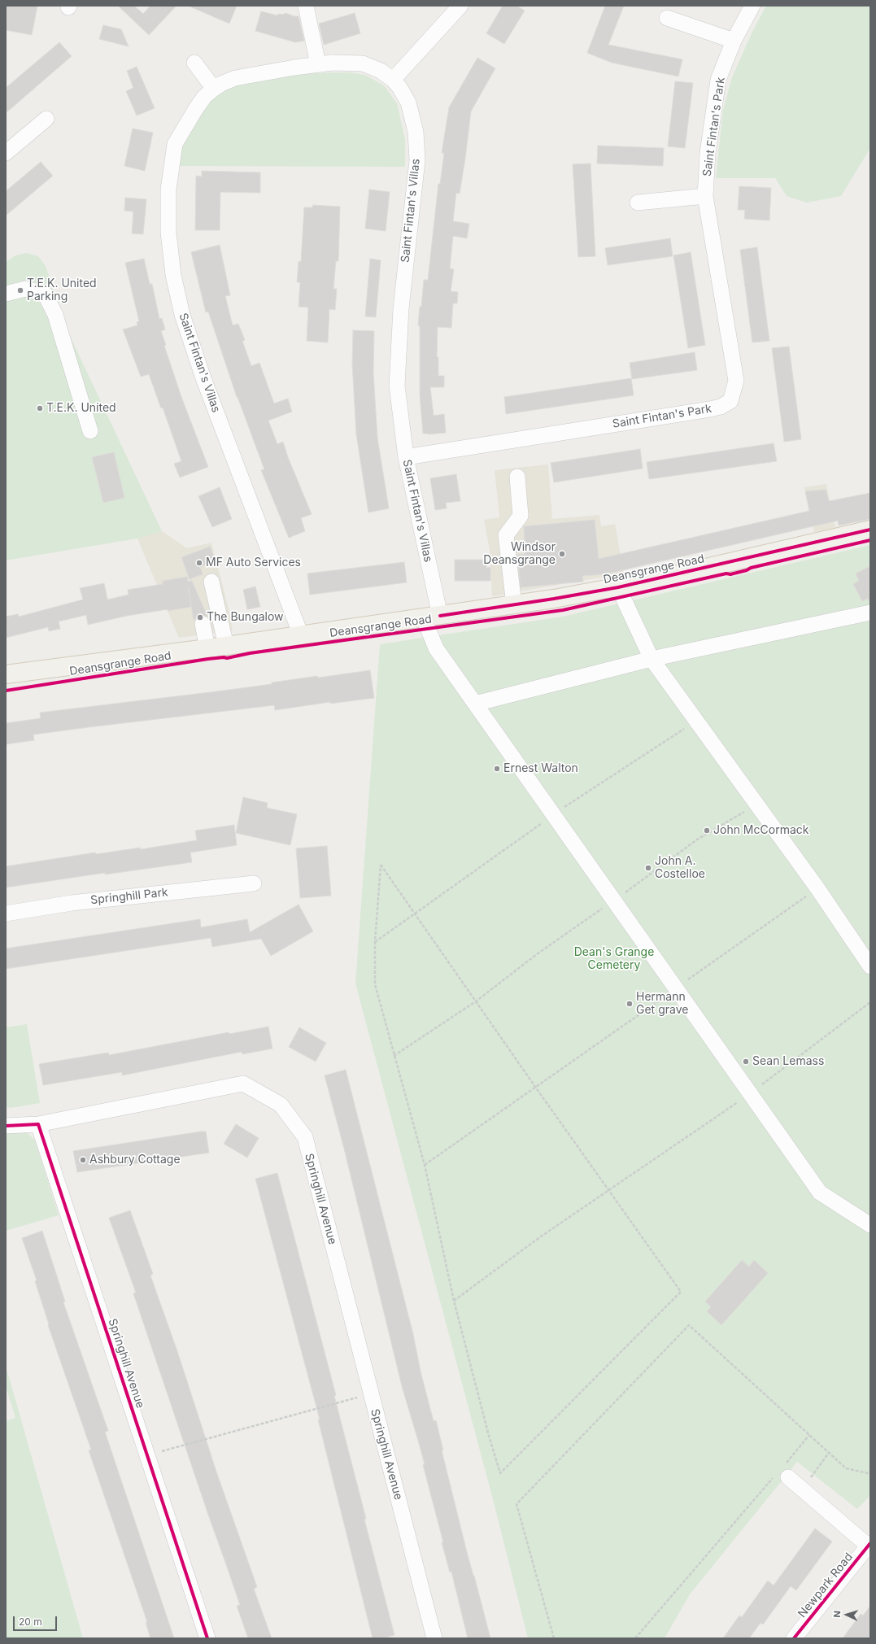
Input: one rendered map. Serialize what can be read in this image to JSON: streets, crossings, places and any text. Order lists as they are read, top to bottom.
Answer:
{
  "streets": {
    "main road": ["Deansgrange Road"],
    "street": [
      "Saint Fintan's Park",
      "Saint Fintan's Villas",
      "Springhill Park",
      "Springhill Avenue",
      "Newpark Road"
    ]
  },
  "crossings": [
    ["Saint Fintan's Park", "Saint Fintan's Villas"],
    ["Saint Fintan's Villas", "Deansgrange Road"]
  ],
  "parks": ["Dean's Grange Cemetery"],
  "places": [
    "T.E.K. United Parking",
    "T.E.K. United",
    "Windsor Deansgrange",
    "MF Auto Services",
    "The Bungalow",
    "Ernest Walton",
    "John McCormack",
    "John A. Costelloe",
    "Hermann Get grave",
    "Sean Lemass",
    "Ashbury Cottage"
  ],
  "scale_bar": "20 m",
  "north": "left"
}
